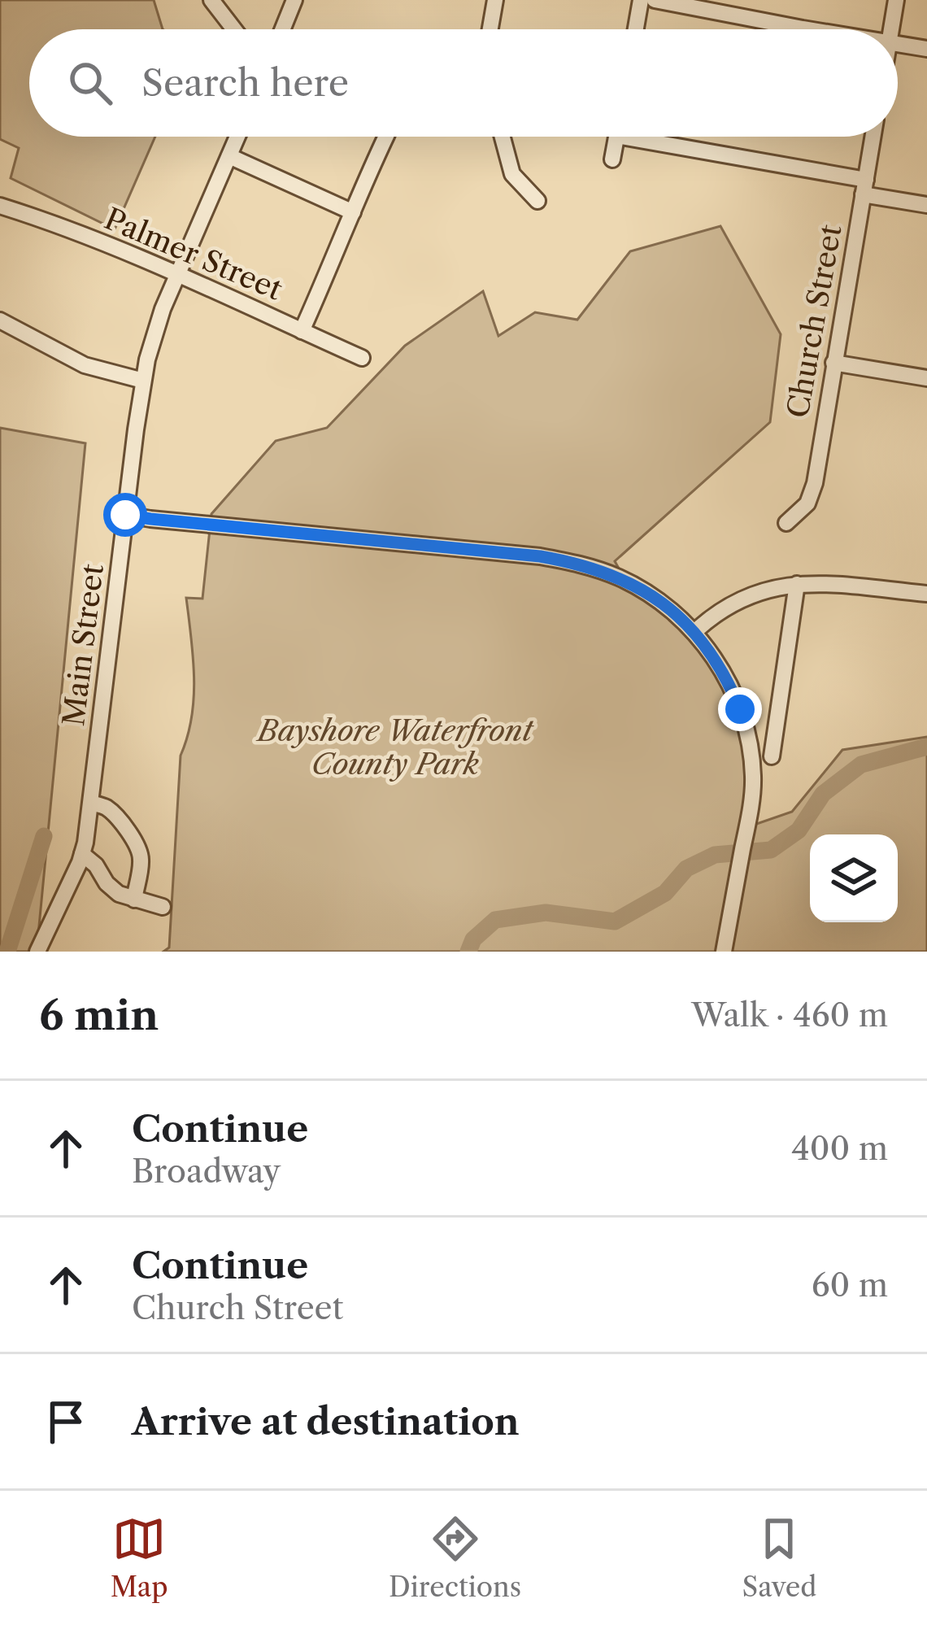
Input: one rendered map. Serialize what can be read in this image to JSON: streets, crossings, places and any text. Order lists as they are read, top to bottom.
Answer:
{
  "streets": {
    "street": ["Palmer Street", "Church Street", "Main Street"]
  },
  "crossings": [
    ["Palmer Street", "Main Street"]
  ],
  "parks": ["Bayshore Waterfront County Park"],
  "page": {
    "search": "Search here",
    "heading": ["6 min", "Walk · 460 m"],
    "list": [
      ["Continue", "Broadway", "400 m"],
      ["Continue", "Church Street", "60 m"],
      "Arrive at destination"
    ],
    "nav": ["Map", "Directions", "Saved"]
  }
}
